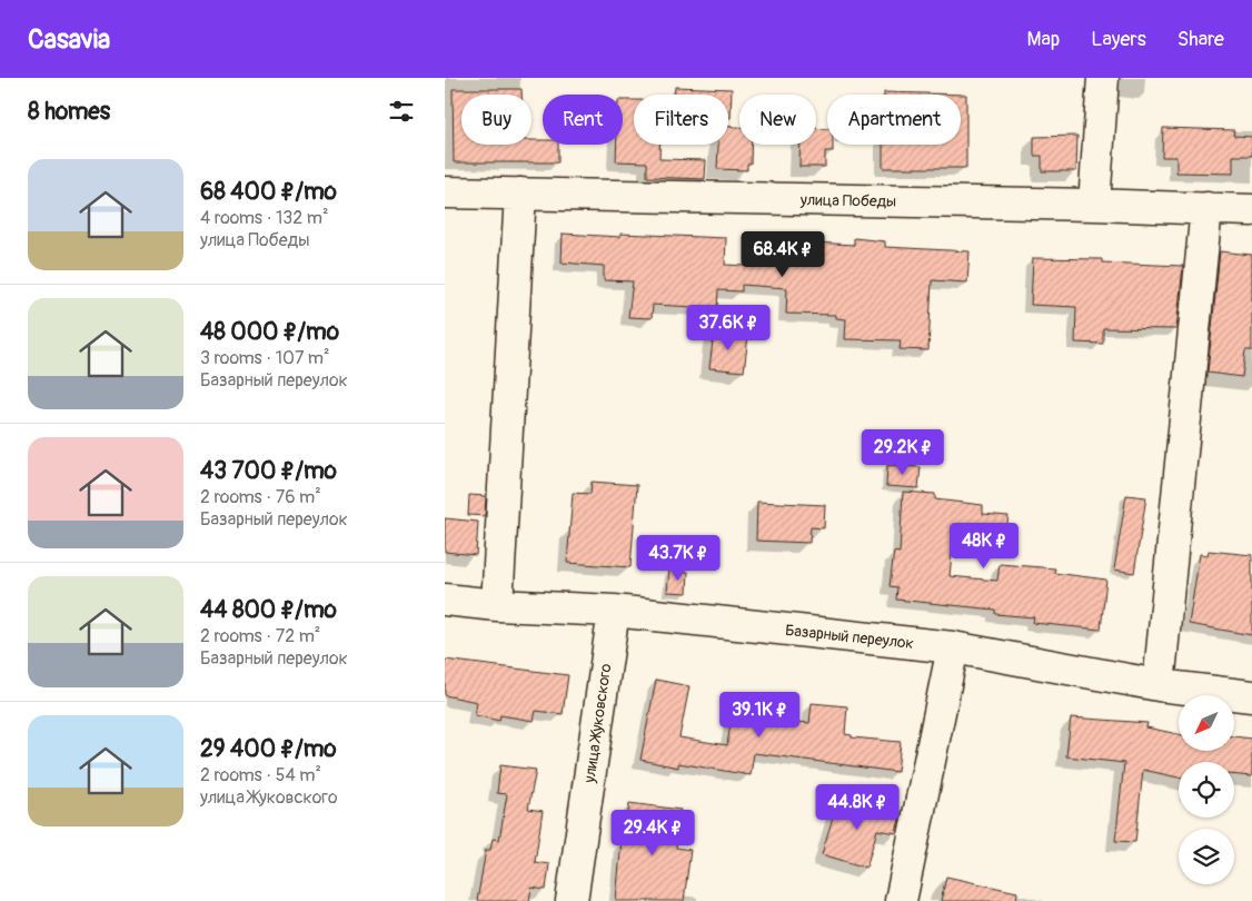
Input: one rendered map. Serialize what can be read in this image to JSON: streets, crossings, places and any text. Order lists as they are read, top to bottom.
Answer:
{
  "streets": {
    "street": ["улица Победы", "Базарный переулок", "улица Жуковского"]
  },
  "crossings": [
    ["Базарный переулок", "улица Жуковского"]
  ],
  "north": "bottom left",
  "page": {
    "header": "Casavia",
    "nav": ["Map", "Layers", "Share"],
    "heading": "8 homes",
    "chip": [
      "Buy",
      "Rent",
      "Filters",
      "New",
      "Apartment"
    ],
    "list": [
      {
        "name": "68 400 ₽/mo",
        "note": "4 rooms · 132 m² · улица Победы"
      },
      {
        "name": "48 000 ₽/mo",
        "note": "3 rooms · 107 m² · Базарный переулок"
      },
      {
        "name": "43 700 ₽/mo",
        "note": "2 rooms · 76 m² · Базарный переулок"
      },
      {
        "name": "44 800 ₽/mo",
        "note": "2 rooms · 72 m² · Базарный переулок"
      },
      {
        "name": "29 400 ₽/mo",
        "note": "2 rooms · 54 m² · улица Жуковского"
      }
    ],
    "price": [
      "68.4K ₽",
      "37.6K ₽",
      "29.2K ₽",
      "48K ₽",
      "43.7K ₽",
      "39.1K ₽",
      "44.8K ₽",
      "29.4K ₽"
    ]
  }
}
